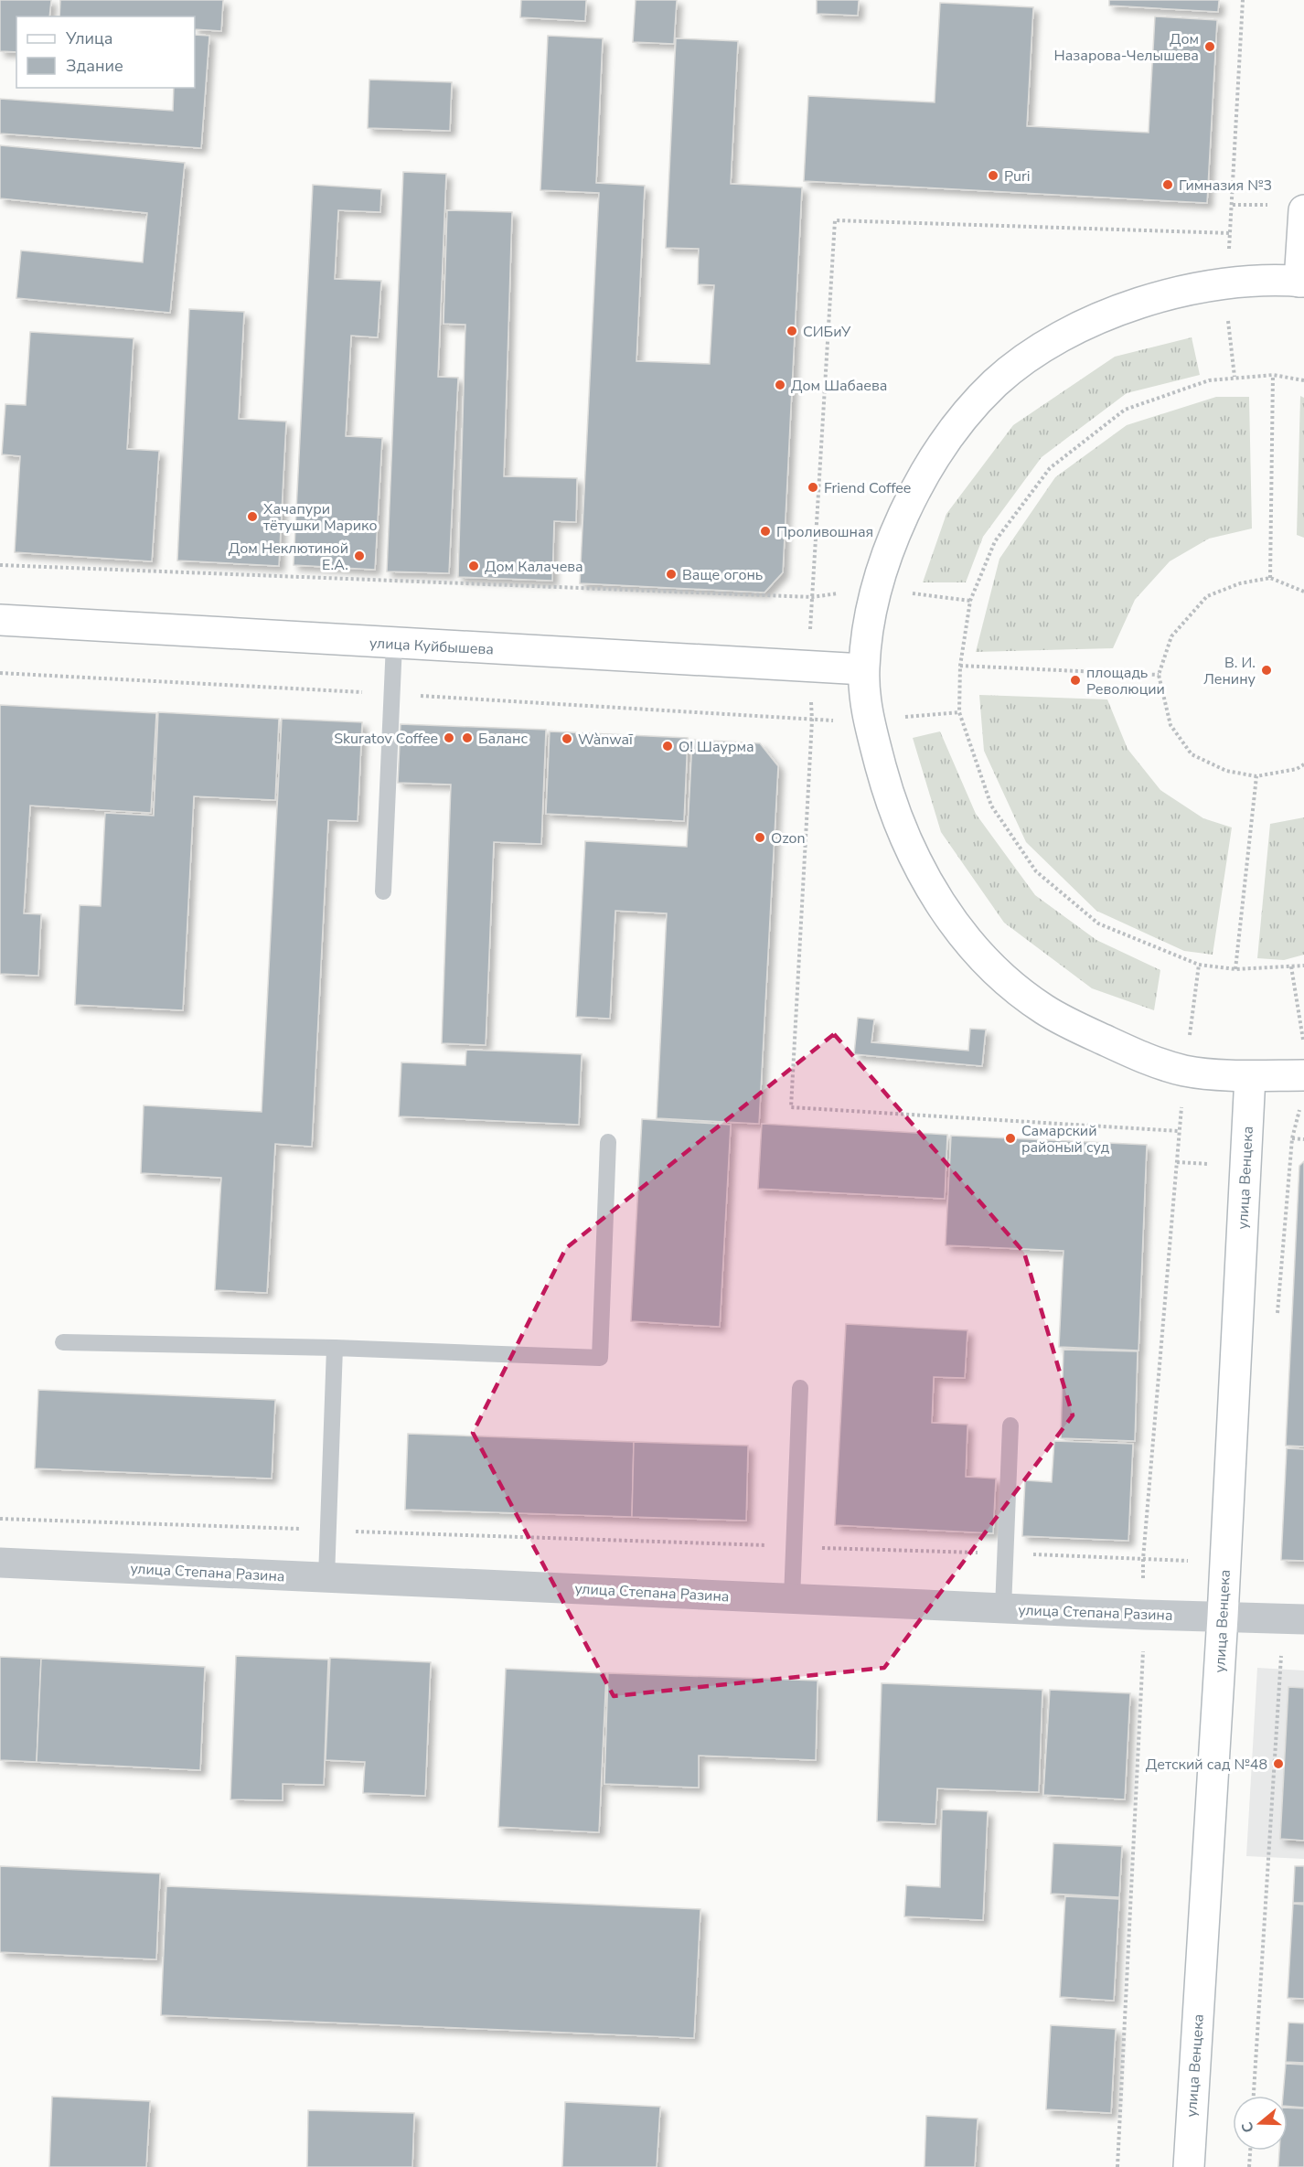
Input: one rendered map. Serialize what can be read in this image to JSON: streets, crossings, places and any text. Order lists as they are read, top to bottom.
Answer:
{
  "streets": {
    "main road": ["улица Куйбышева", "улица Венцека"],
    "street": ["улица Степана Разина"]
  },
  "crossings": [
    ["улица Венцека", "улица Степана Разина"]
  ],
  "places": [
    "Дом Назарова-Челышева",
    "Puri",
    "Гимназия №3",
    "СИБиУ",
    "Дом Шабаева",
    "Friend Coffee",
    "Хачапури тётушки Марико",
    "Проливошная",
    "Дом Неклютиной Е.А.",
    "Дом Калачева",
    "Ваще огонь",
    "В. И. Ленину",
    "площадь Революции",
    "Skuratov Coffee",
    "Баланс",
    "Wànwaī",
    "О! Шаурма",
    "Ozon",
    "Самарский районый суд",
    "Детский сад №48"
  ],
  "legend": ["Улица", "Здание"],
  "north": "left"
}
